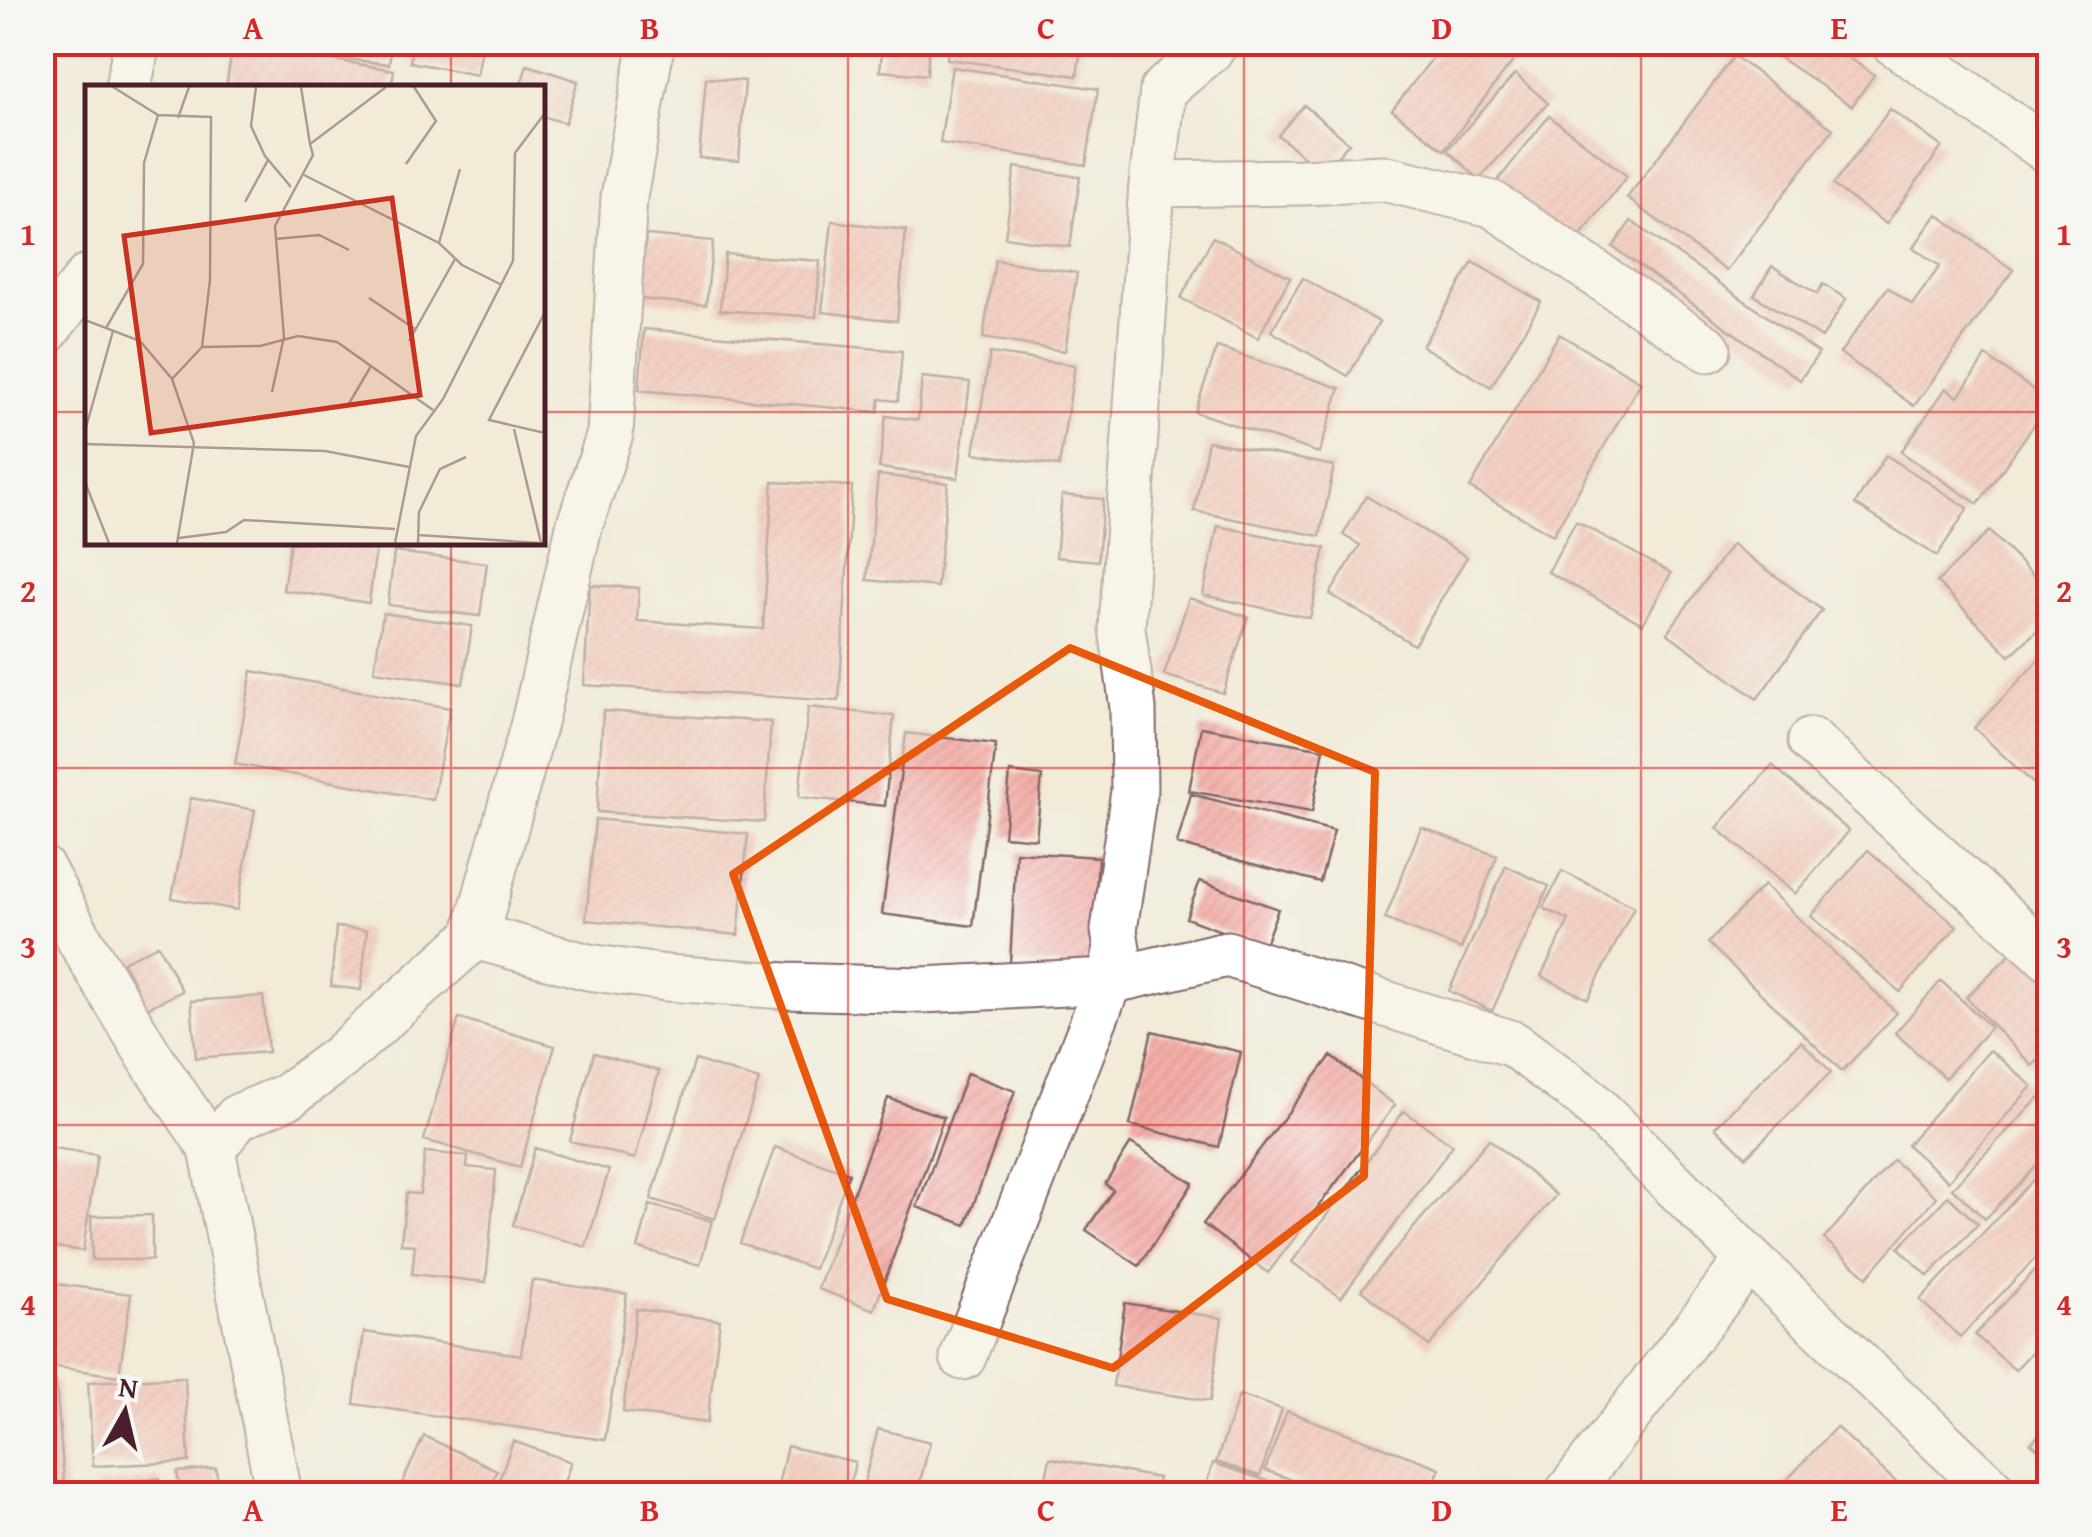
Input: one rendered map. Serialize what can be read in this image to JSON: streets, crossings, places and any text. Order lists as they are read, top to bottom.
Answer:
{
  "north": "top",
  "grid": {
    "columns": [
      "A",
      "B",
      "C",
      "D",
      "E"
    ],
    "rows": [
      "1",
      "2",
      "3",
      "4"
    ]
  }
}
